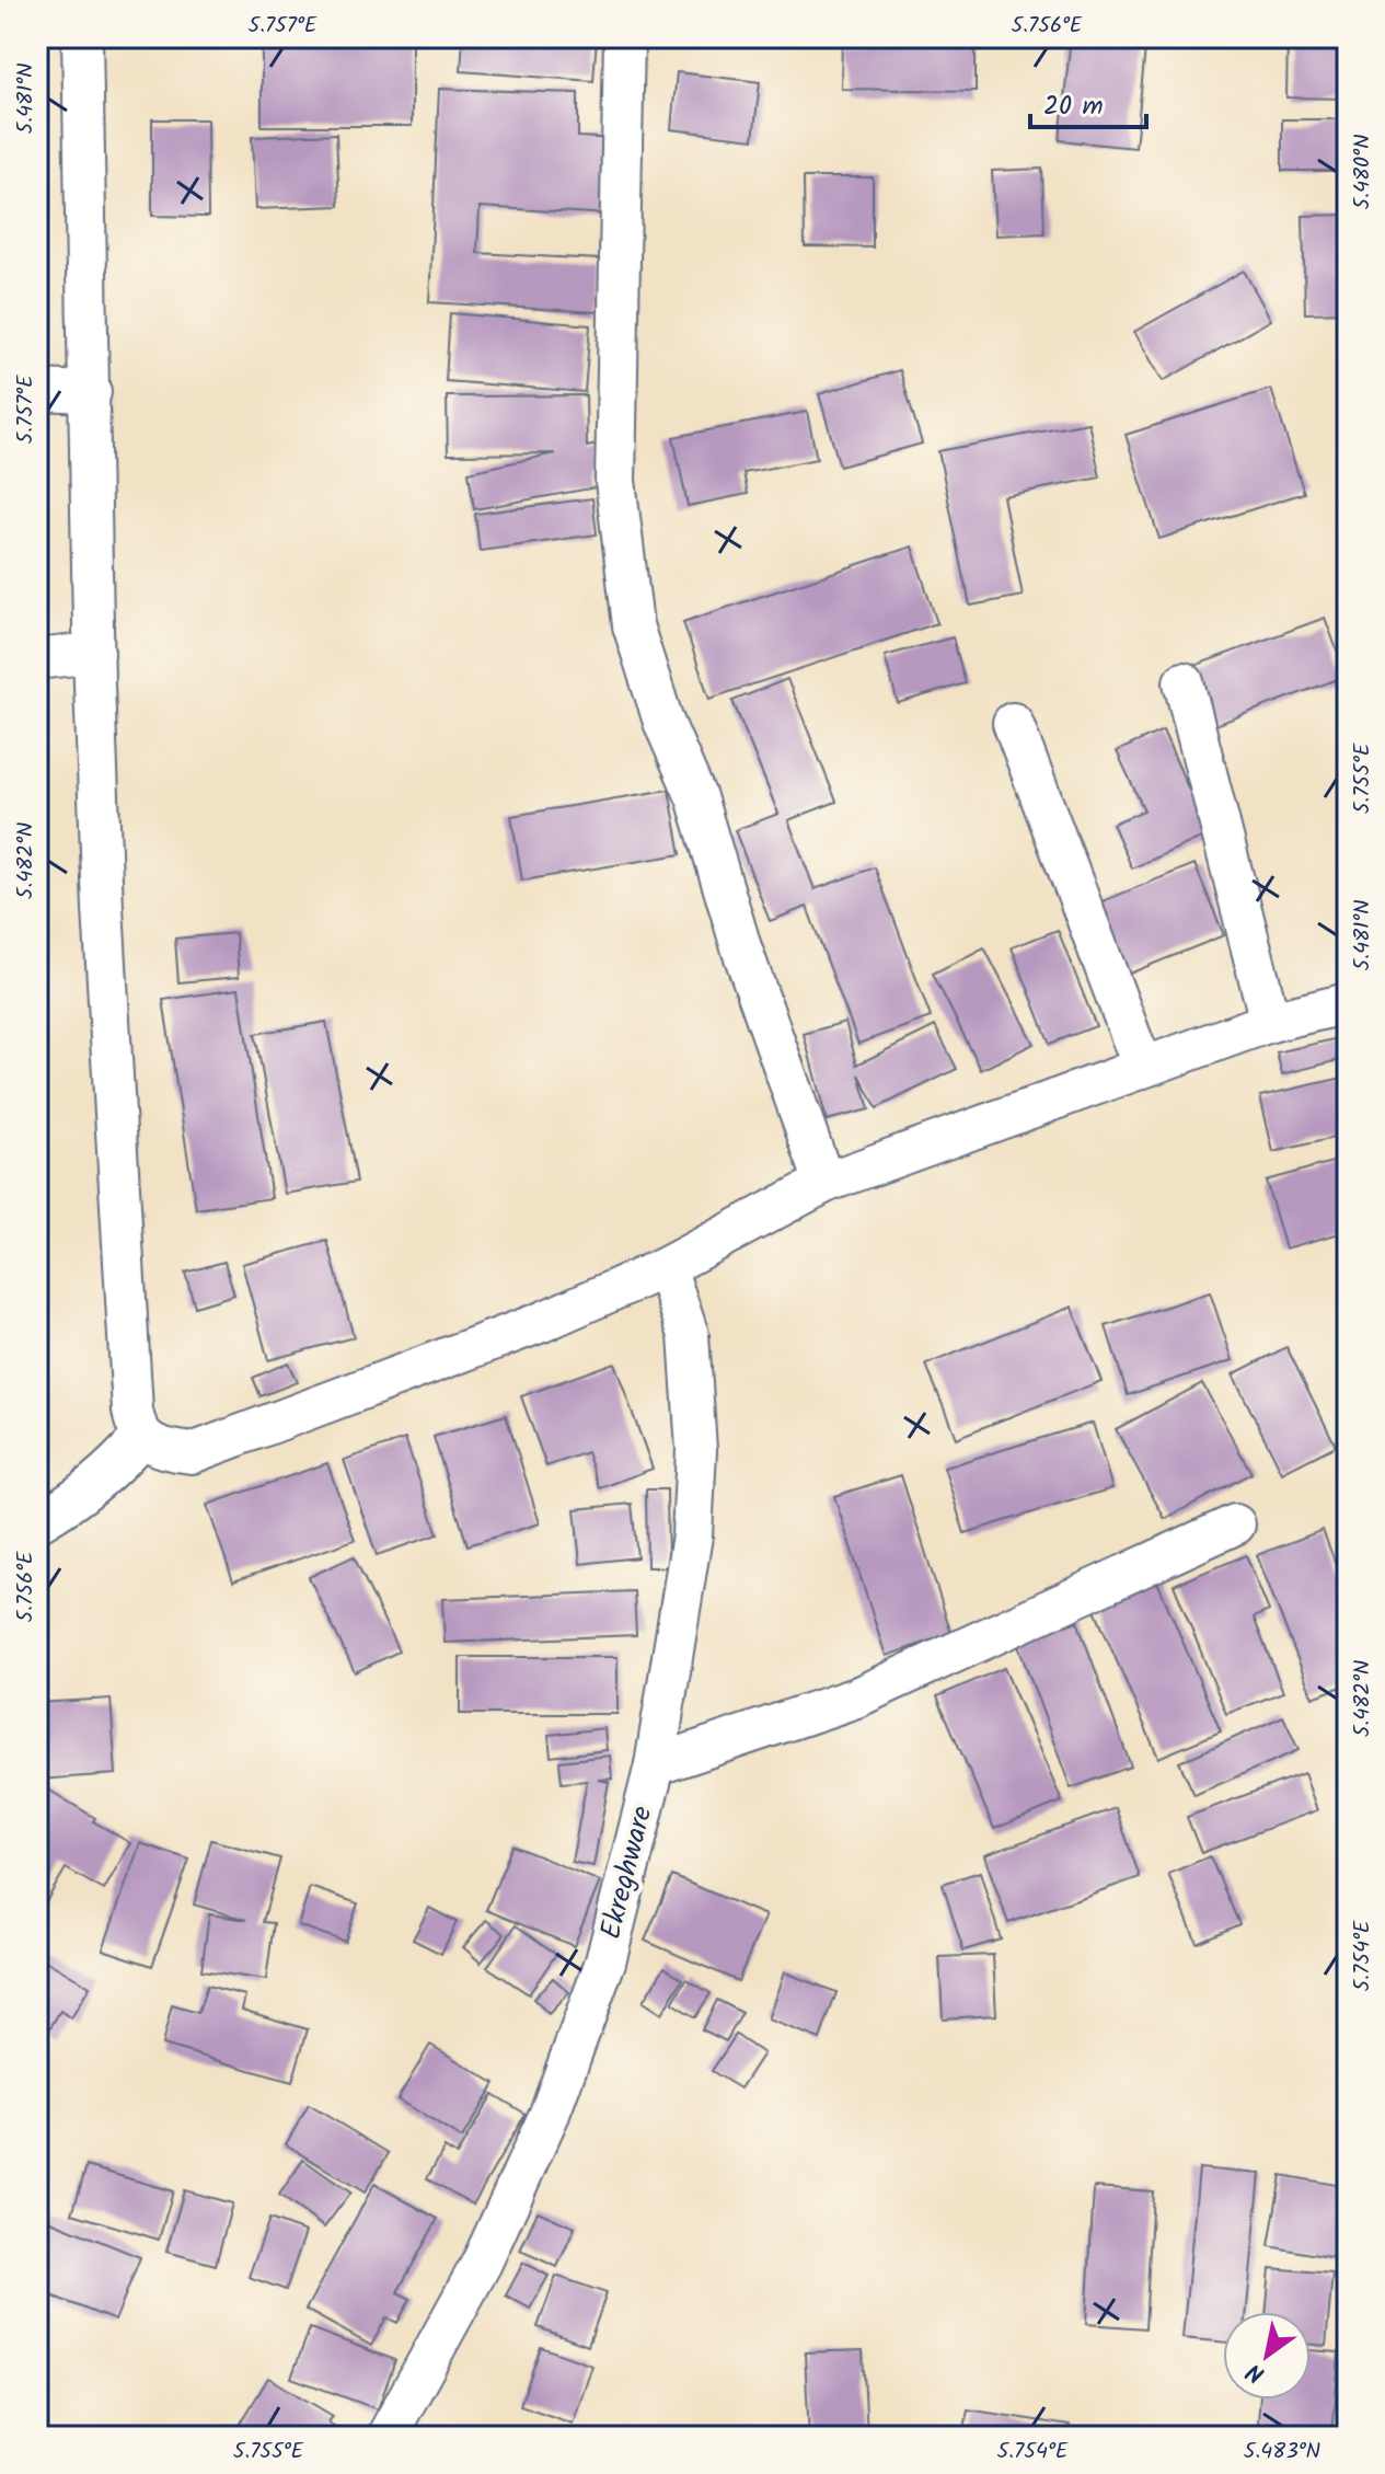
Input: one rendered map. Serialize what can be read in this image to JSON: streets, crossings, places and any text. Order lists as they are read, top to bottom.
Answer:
{
  "streets": {
    "street": ["Ekreghware"]
  },
  "scale_bar": "20 m",
  "north": "bottom left",
  "coordinates": [
    "5.757°E",
    "5.756°E",
    "5.481°N",
    "5.480°N",
    "5.755°E",
    "5.482°N",
    "5.754°E",
    "5.483°N"
  ]
}
